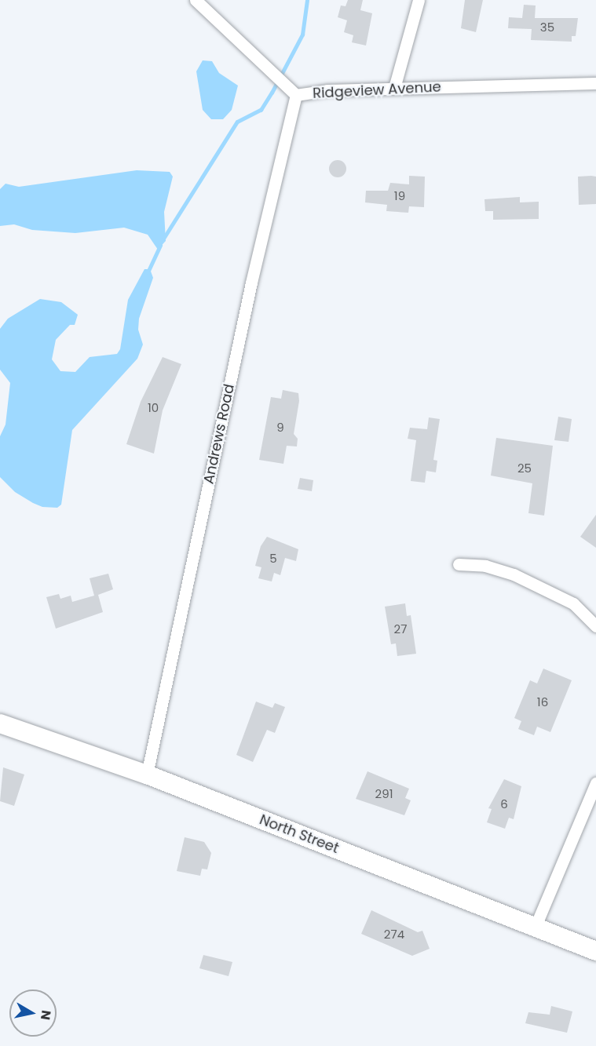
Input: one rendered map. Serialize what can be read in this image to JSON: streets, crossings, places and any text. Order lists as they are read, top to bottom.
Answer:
{
  "streets": {
    "main road": ["North Street"],
    "street": ["Ridgeview Avenue", "Andrews Road"]
  },
  "crossings": [
    ["Ridgeview Avenue", "Andrews Road"],
    ["Andrews Road", "North Street"]
  ],
  "house_numbers": [
    "35",
    "19",
    "10",
    "9",
    "25",
    "5",
    "27",
    "16",
    "291",
    "6",
    "274"
  ],
  "north": "right"
}
